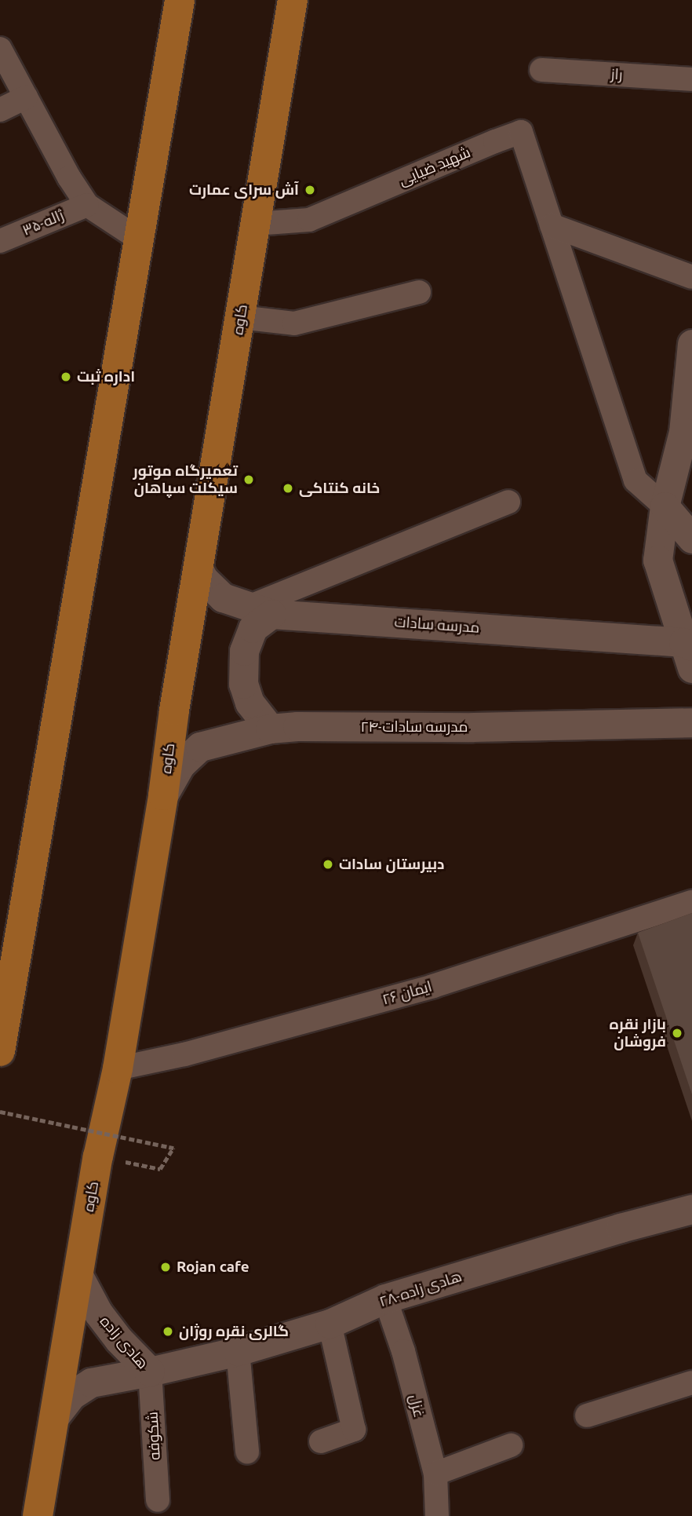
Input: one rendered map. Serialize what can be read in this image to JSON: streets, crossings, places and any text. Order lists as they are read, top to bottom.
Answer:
{
  "streets": {
    "main road": ["کاوه"],
    "street": [
      "راز",
      "شهید ضیایی",
      "۳۵-ژاله",
      "مدرسه سادات",
      "۲۴-مدرسه سادات",
      "۲۶ ایمان",
      "۲۸-هادی زاده",
      "هادی زاده",
      "غزل",
      "شکوفه"
    ]
  },
  "crossings": [
    ["شهید ضیایی", "کاوه"],
    ["کاوه", "مدرسه سادات"],
    ["کاوه", "۲۴-مدرسه سادات"],
    ["کاوه", "۲۶ ایمان"],
    ["کاوه", "هادی زاده"],
    ["۲۸-هادی زاده", "هادی زاده"],
    ["۲۸-هادی زاده", "غزل"],
    ["۲۸-هادی زاده", "شکوفه"],
    ["هادی زاده", "شکوفه"]
  ],
  "places": [
    "آش سرای عمارت",
    "اداره ثبت",
    "تعمیرگاه موتور سیکلت سپاهان",
    "خانه کنتاکی",
    "دبیرستان سادات",
    "بازار نقره فروشان",
    "Rojan cafe",
    "گالری نقره روژان"
  ]
}
